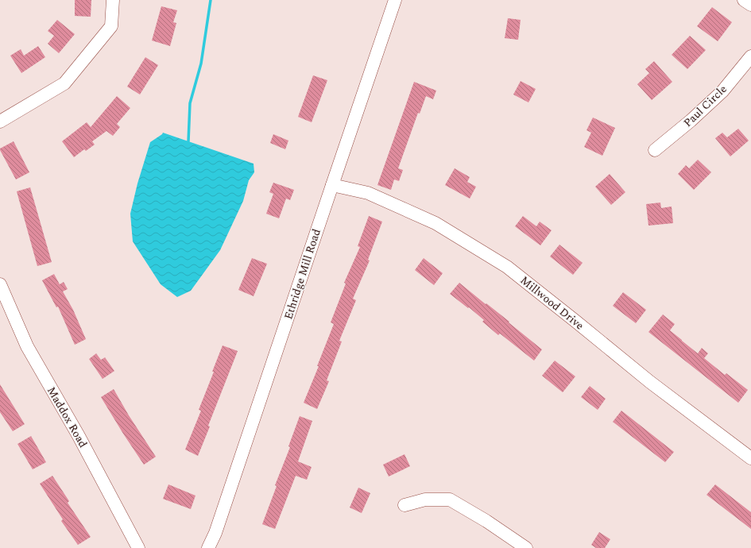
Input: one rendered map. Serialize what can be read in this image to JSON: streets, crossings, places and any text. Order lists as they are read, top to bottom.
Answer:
{
  "streets": {
    "street": [
      "Paul Circle",
      "Ethridge Mill Road",
      "Millwood Drive",
      "Maddox Road"
    ]
  },
  "crossings": [
    ["Ethridge Mill Road", "Millwood Drive"]
  ]
}
